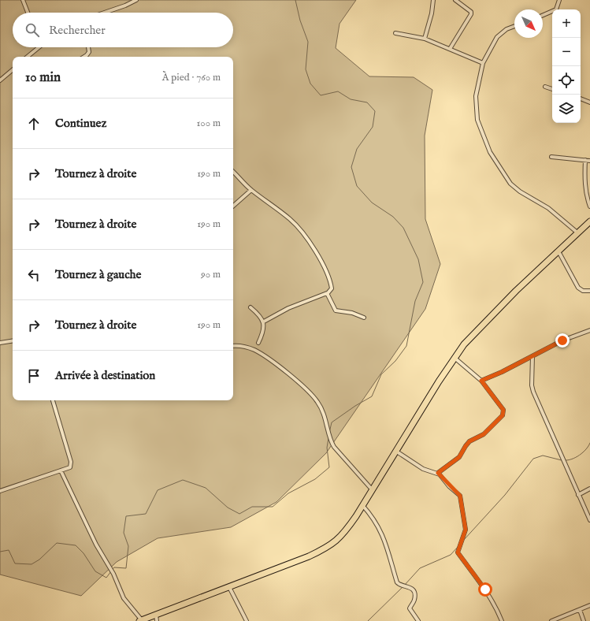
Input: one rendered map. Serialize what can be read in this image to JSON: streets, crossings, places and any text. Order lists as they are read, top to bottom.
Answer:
{
  "north": "bottom right",
  "page": {
    "map_buttons": ["+", "−"],
    "search": "Rechercher",
    "heading": ["10 min", "À pied · 760 m"],
    "list": [
      ["Continuez", "100 m"],
      ["Tournez à droite", "190 m"],
      ["Tournez à droite", "190 m"],
      ["Tournez à gauche", "90 m"],
      ["Tournez à droite", "190 m"],
      "Arrivée à destination"
    ]
  }
}
